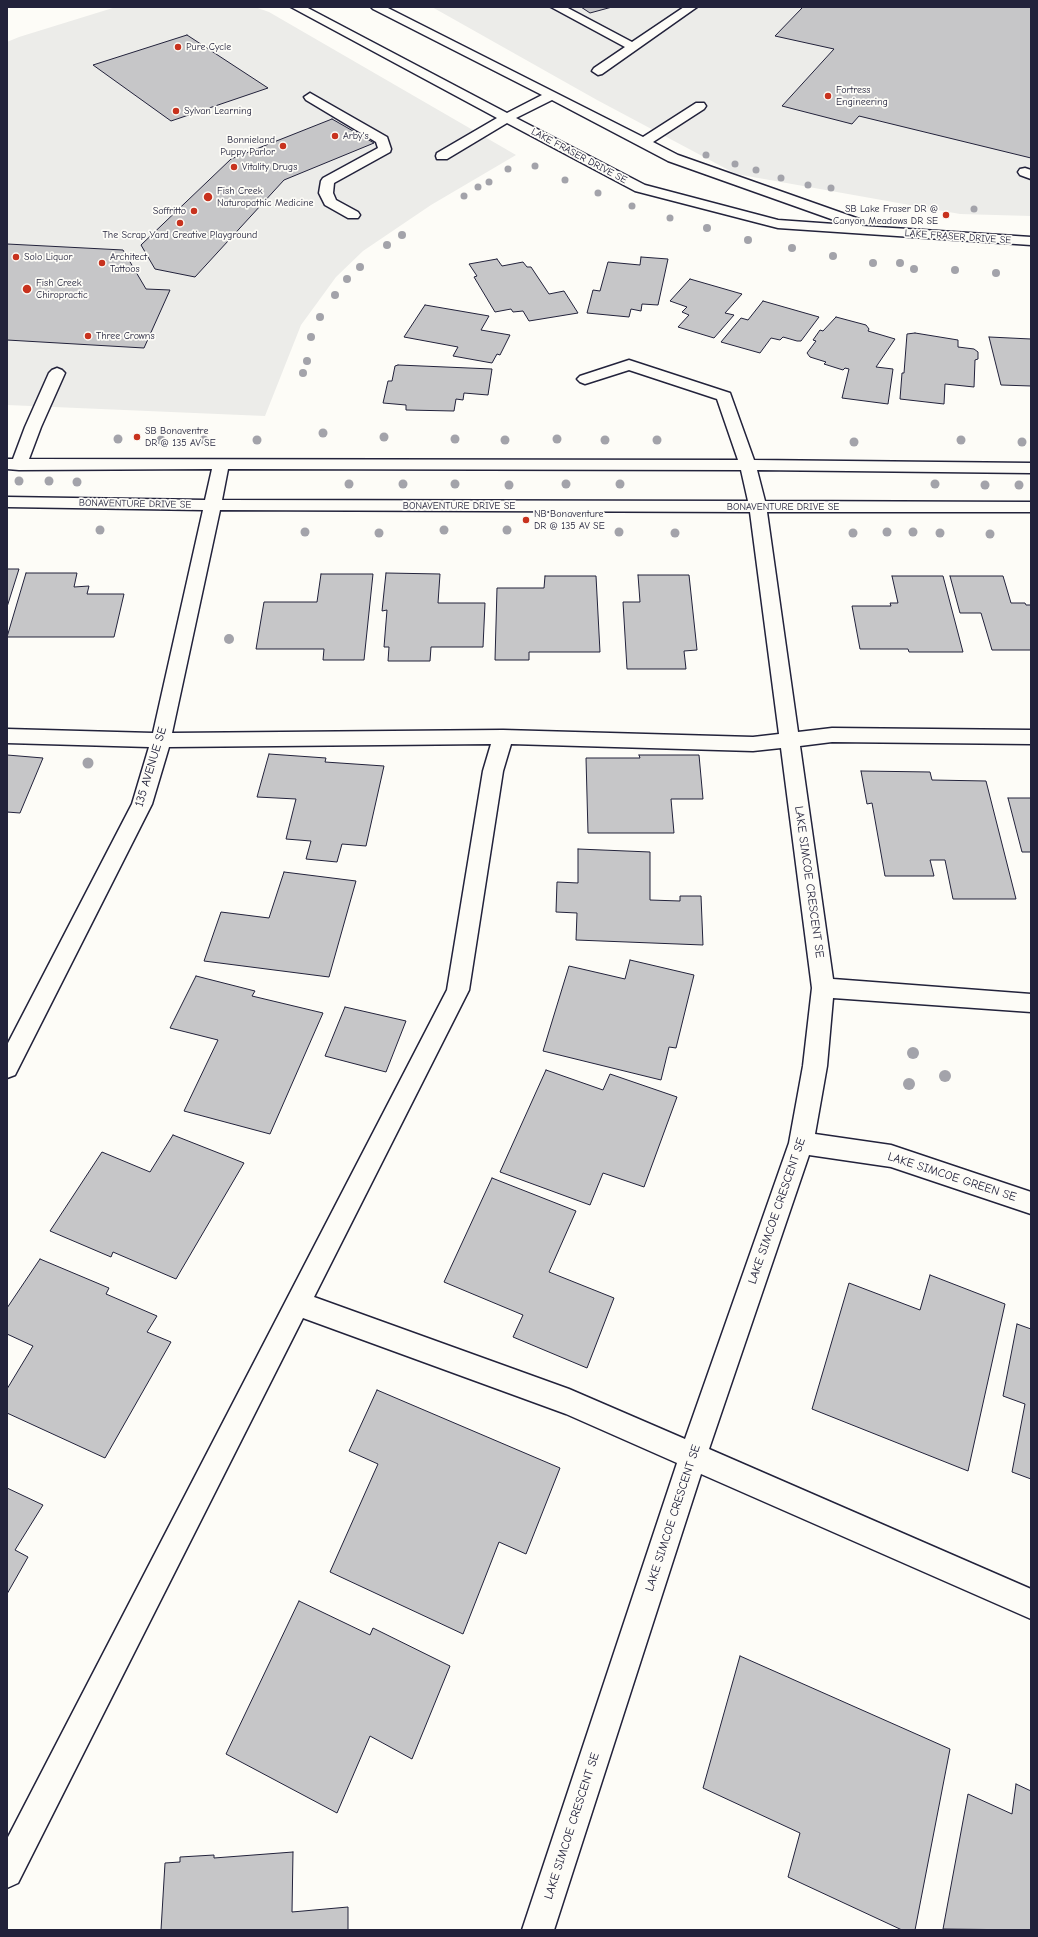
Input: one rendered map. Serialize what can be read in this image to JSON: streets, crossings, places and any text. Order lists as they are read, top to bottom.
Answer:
{
  "streets": {
    "street": [
      "LAKE FRASER DRIVE SE",
      "BONAVENTURE DRIVE SE",
      "135 AVENUE SE",
      "LAKE SIMCOE CRESCENT SE",
      "LAKE SIMCOE GREEN SE"
    ]
  },
  "crossings": [
    ["BONAVENTURE DRIVE SE", "135 AVENUE SE"],
    ["BONAVENTURE DRIVE SE", "LAKE SIMCOE CRESCENT SE"],
    ["LAKE SIMCOE CRESCENT SE", "LAKE SIMCOE GREEN SE"]
  ],
  "places": [
    "Pure Cycle",
    "Fortress Engineering",
    "Sylvan Learning",
    "Arby's",
    "Bonnieland Puppy Parlor",
    "Vitality Drugs",
    "Fish Creek Naturopathic Medicine",
    "Soffritto",
    "SB Lake Fraser DR @ Canyon Meadows DR SE",
    "The Scrap Yard Creative Playground",
    "Solo Liquor",
    "Architect Tattoos",
    "Fish Creek Chiropractic",
    "Three Crowns",
    "SB Bonaventre DR @ 135 AV SE",
    "NB Bonaventure DR @ 135 AV SE"
  ]
}
